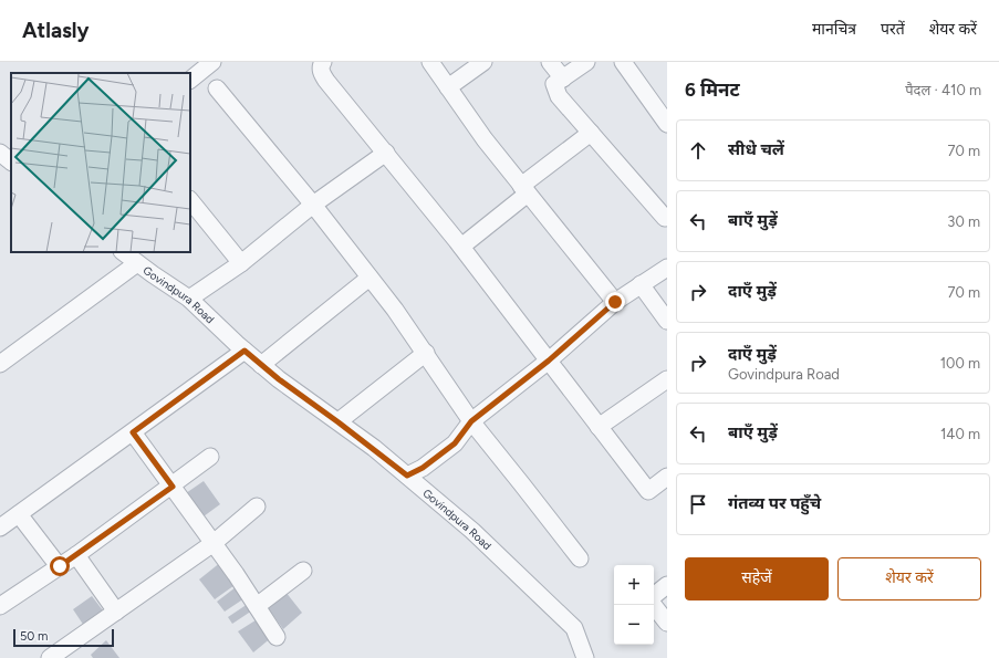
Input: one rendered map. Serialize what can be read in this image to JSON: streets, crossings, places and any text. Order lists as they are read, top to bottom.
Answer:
{
  "streets": {
    "street": ["Govindpura Road"]
  },
  "scale_bar": "50 m",
  "page": {
    "header": "Atlasly",
    "nav": ["मानचित्र", "परतें", "शेयर करें"],
    "heading": ["6 मिनट", "पैदल · 410 m"],
    "list": [
      ["सीधे चलें", "70 m"],
      ["बाएँ मुड़ें", "30 m"],
      ["दाएँ मुड़ें", "70 m"],
      ["दाएँ मुड़ें", "Govindpura Road", "100 m"],
      ["बाएँ मुड़ें", "140 m"],
      "गंतव्य पर पहुँचे"
    ],
    "buttons": ["सहेजें", "शेयर करें"],
    "map_buttons": ["+", "−"],
    "scale": "50 m"
  }
}
